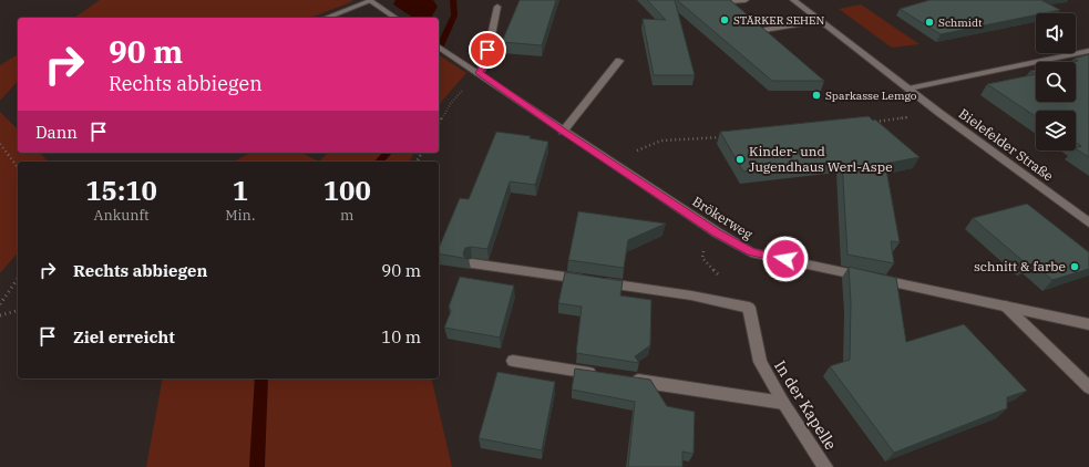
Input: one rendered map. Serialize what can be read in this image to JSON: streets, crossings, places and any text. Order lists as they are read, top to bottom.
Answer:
{
  "streets": {
    "street": ["Bielefelder Straße", "Brökerweg", "In der Kapelle"]
  },
  "places": [
    "STÄRKER SEHEN",
    "Schmidt",
    "Sparkasse Lemgo",
    "Kinder- und Jugendhaus Werl-Aspe",
    "schnitt & farbe"
  ],
  "page": {
    "turn": ["90 m", "Rechts abbiegen"],
    "then": "Dann",
    "eta": [
      "15:10",
      "Ankunft",
      "1",
      "Min.",
      "100",
      "m"
    ],
    "list": [
      {
        "name": "Rechts abbiegen",
        "value": "90 m"
      },
      {
        "name": "Ziel erreicht",
        "value": "10 m"
      }
    ]
  }
}
